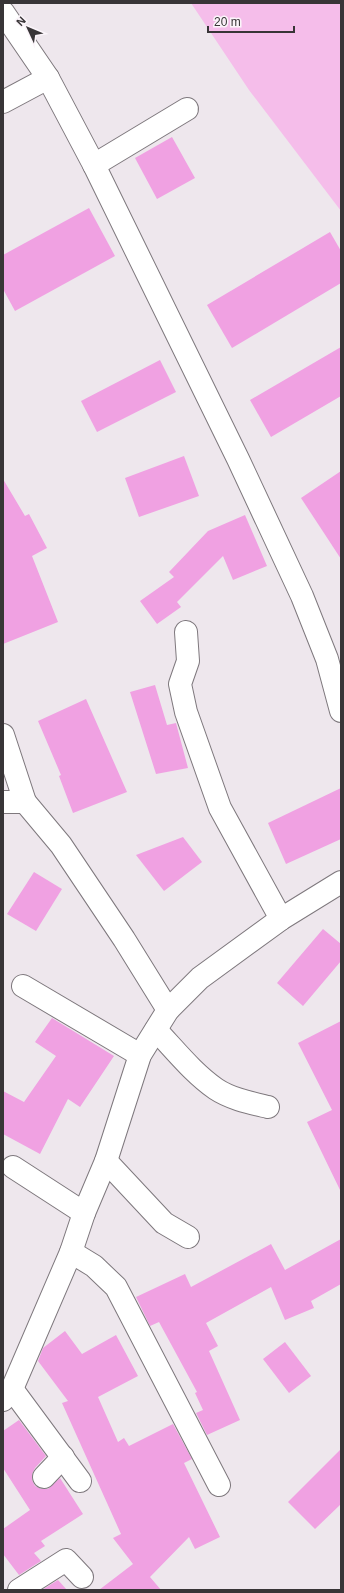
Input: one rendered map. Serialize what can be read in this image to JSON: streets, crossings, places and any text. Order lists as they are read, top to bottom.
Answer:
{
  "scale_bar": "20 m",
  "north": "top left"
}
